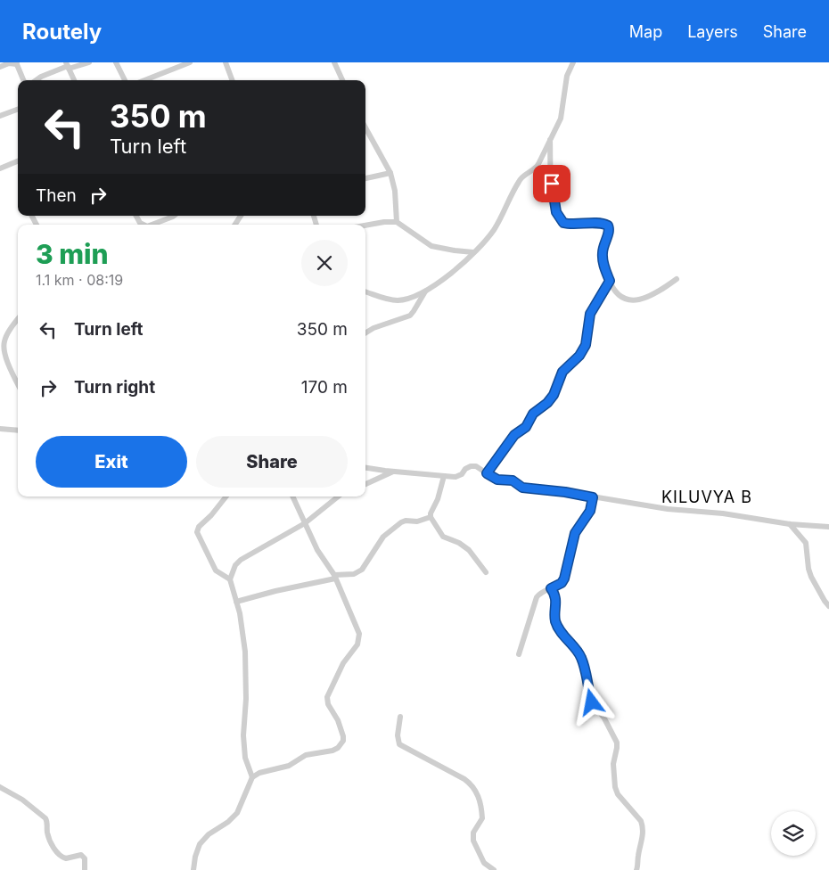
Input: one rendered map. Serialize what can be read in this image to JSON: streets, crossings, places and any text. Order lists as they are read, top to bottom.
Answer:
{
  "districts": ["KILUVYA B"],
  "page": {
    "header": "Routely",
    "nav": ["Map", "Layers", "Share"],
    "turn": ["350 m", "Turn left"],
    "then": "Then",
    "heading": ["3 min", "1.1 km · 08:19"],
    "list": [
      {
        "name": "Turn left",
        "value": "350 m"
      },
      {
        "name": "Turn right",
        "value": "170 m"
      }
    ],
    "buttons": ["Exit", "Share"]
  }
}
